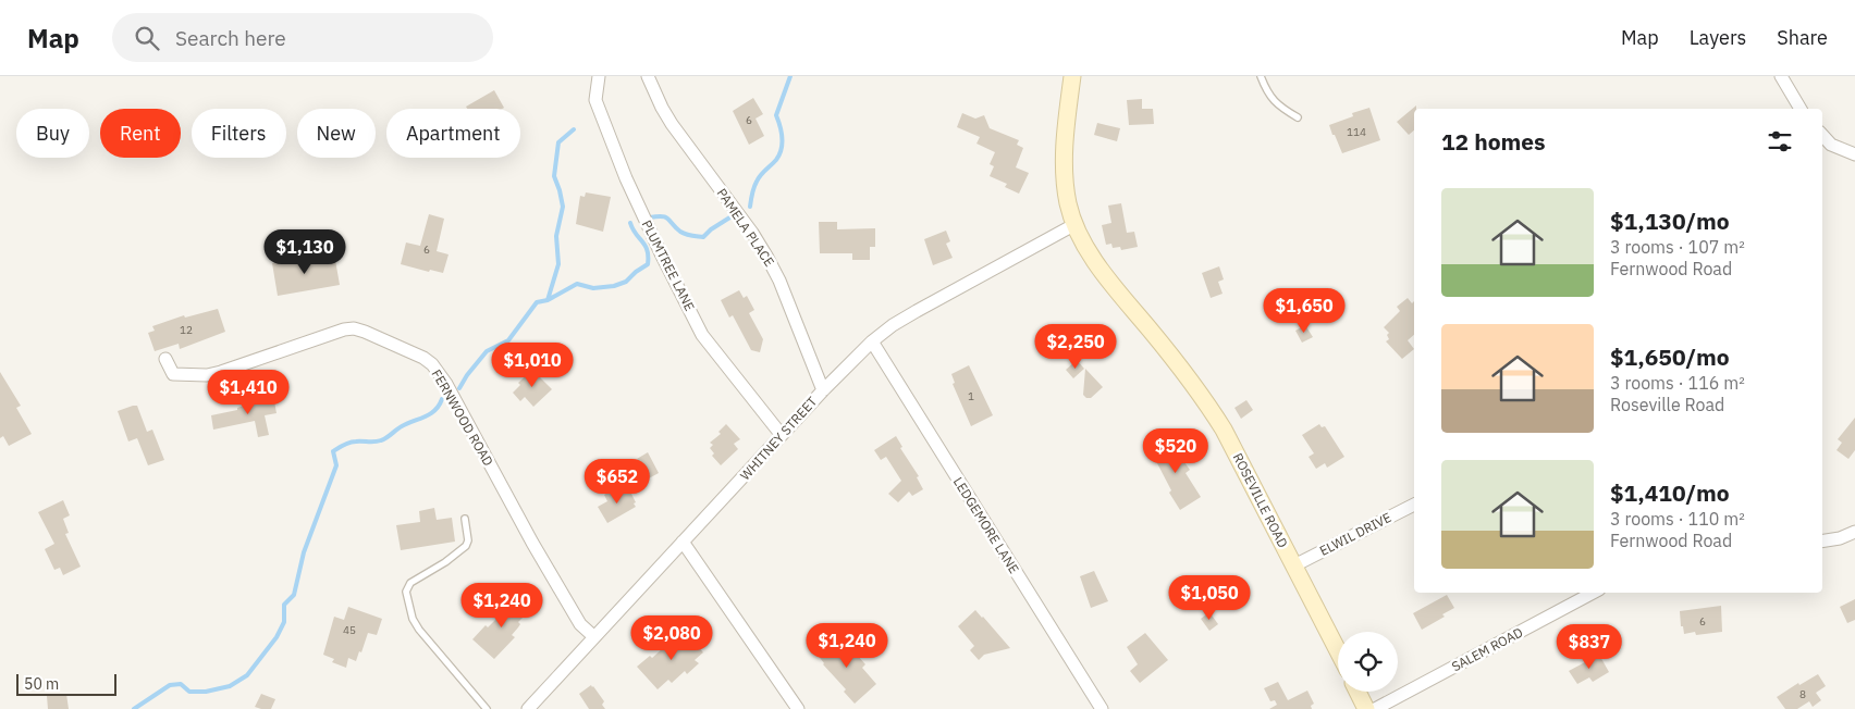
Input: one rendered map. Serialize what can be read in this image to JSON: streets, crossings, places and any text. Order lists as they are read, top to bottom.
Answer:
{
  "streets": {
    "street": [
      "PAMELA PLACE",
      "PLUMTREE LANE",
      "FERNWOOD ROAD",
      "WHITNEY STREET",
      "ROSEVILLE ROAD",
      "LEDGEMORE LANE",
      "ELWIL DRIVE",
      "SALEM ROAD"
    ]
  },
  "crossings": [
    ["PAMELA PLACE", "WHITNEY STREET"],
    ["PLUMTREE LANE", "WHITNEY STREET"],
    ["FERNWOOD ROAD", "WHITNEY STREET"],
    ["WHITNEY STREET", "ROSEVILLE ROAD"],
    ["WHITNEY STREET", "LEDGEMORE LANE"],
    ["ROSEVILLE ROAD", "ELWIL DRIVE"]
  ],
  "house_numbers": [
    "6",
    "114",
    "6",
    "12",
    "1",
    "6",
    "45",
    "8"
  ],
  "scale_bar": "50 m",
  "page": {
    "header": "Map",
    "search": "Search here",
    "nav": ["Map", "Layers", "Share"],
    "chip": [
      "Buy",
      "Rent",
      "Filters",
      "New",
      "Apartment"
    ],
    "heading": "12 homes",
    "list": [
      {
        "name": "$1,130/mo",
        "note": "3 rooms · 107 m² · Fernwood Road"
      },
      {
        "name": "$1,650/mo",
        "note": "3 rooms · 116 m² · Roseville Road"
      },
      {
        "name": "$1,410/mo",
        "note": "3 rooms · 110 m² · Fernwood Road"
      }
    ],
    "price": [
      "$1,130",
      "$1,650",
      "$2,250",
      "$1,010",
      "$1,410",
      "$520",
      "$652",
      "$1,050",
      "$1,240",
      "$2,080",
      "$1,240",
      "$837"
    ],
    "scale": "50 m"
  }
}
